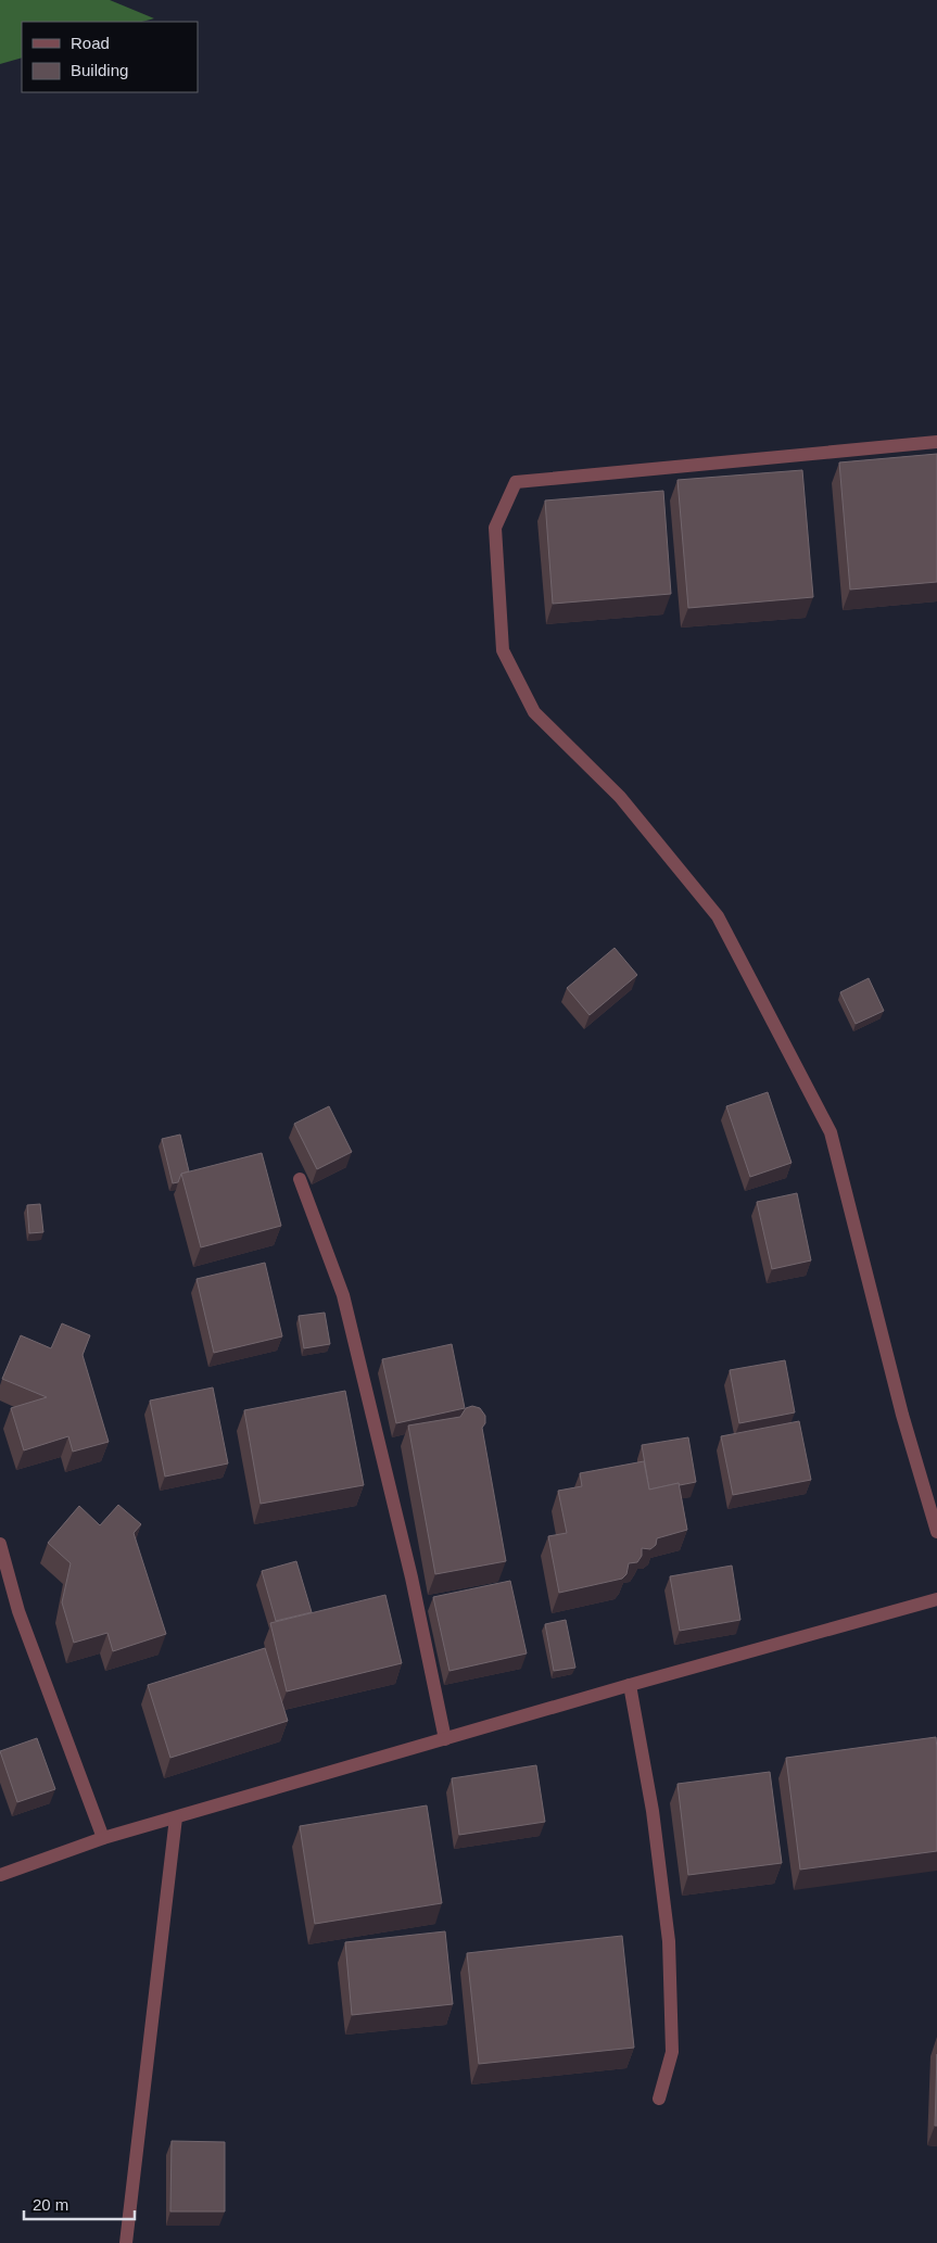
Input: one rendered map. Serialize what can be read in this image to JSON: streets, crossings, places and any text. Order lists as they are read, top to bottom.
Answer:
{
  "legend": ["Road", "Building"],
  "scale_bar": "20 m"
}
